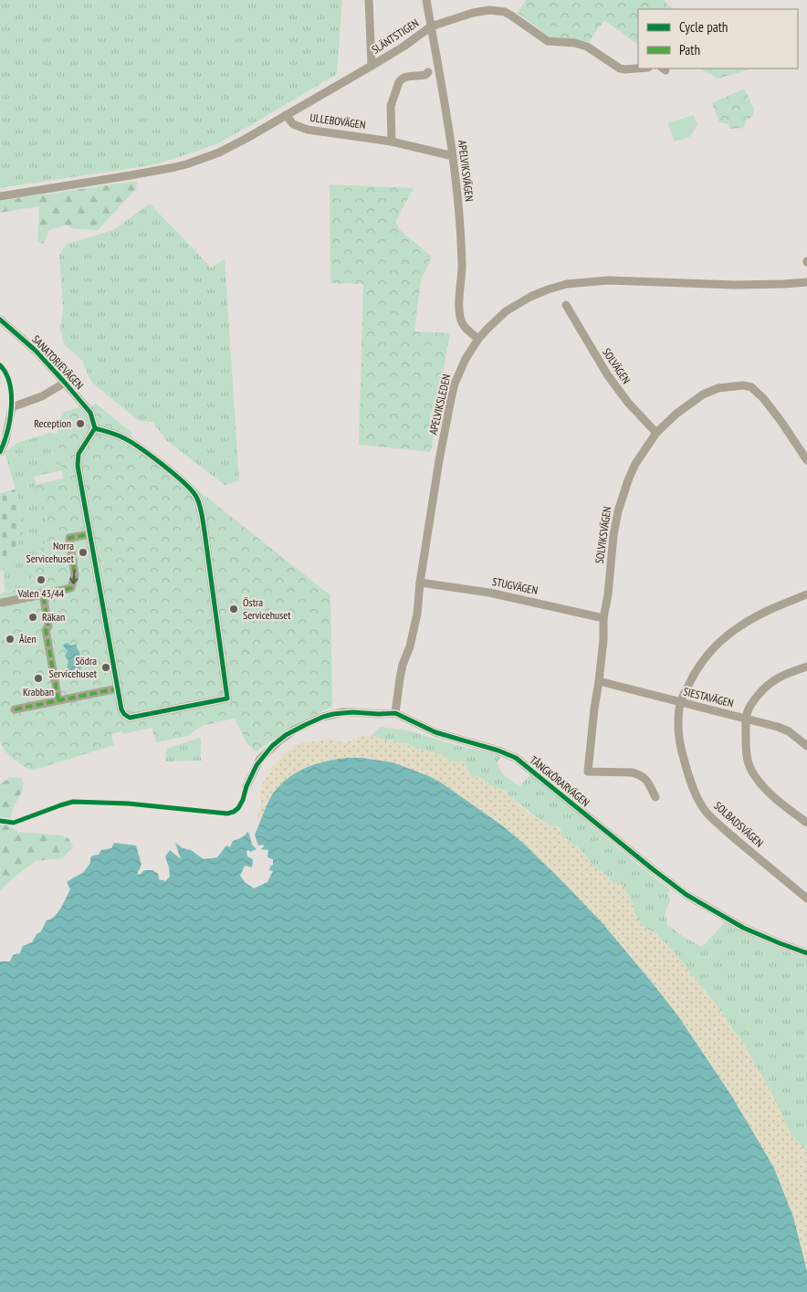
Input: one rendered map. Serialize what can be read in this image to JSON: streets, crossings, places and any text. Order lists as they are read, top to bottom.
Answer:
{
  "streets": {
    "street": [
      "SLÄNTSTIGEN",
      "ULLEBOVÄGEN",
      "APELVIKSVÄGEN",
      "SANATORIEVÄGEN",
      "SOLVÄGEN",
      "APELVIKSLEDEN",
      "SOLVIKSVÄGEN",
      "STUGVÄGEN",
      "SIESTAVÄGEN",
      "TÅNGKÖRARVÄGEN",
      "SOLBADSVÄGEN"
    ]
  },
  "crossings": [
    ["SLÄNTSTIGEN", "ULLEBOVÄGEN"],
    ["SLÄNTSTIGEN", "APELVIKSVÄGEN"],
    ["ULLEBOVÄGEN", "APELVIKSVÄGEN"],
    ["APELVIKSVÄGEN", "APELVIKSLEDEN"],
    ["SOLVÄGEN", "SOLVIKSVÄGEN"],
    ["APELVIKSLEDEN", "STUGVÄGEN"],
    ["APELVIKSLEDEN", "TÅNGKÖRARVÄGEN"],
    ["SOLVIKSVÄGEN", "STUGVÄGEN"],
    ["SOLVIKSVÄGEN", "SIESTAVÄGEN"],
    ["SIESTAVÄGEN", "SOLBADSVÄGEN"]
  ],
  "places": [
    "Reception",
    "Norra Servicehuset",
    "Valen 43/44",
    "Östra Servicehuset",
    "Räkan",
    "Ålen",
    "Södra Servicehuset",
    "Krabban"
  ],
  "legend": ["Cycle path", "Path"]
}
